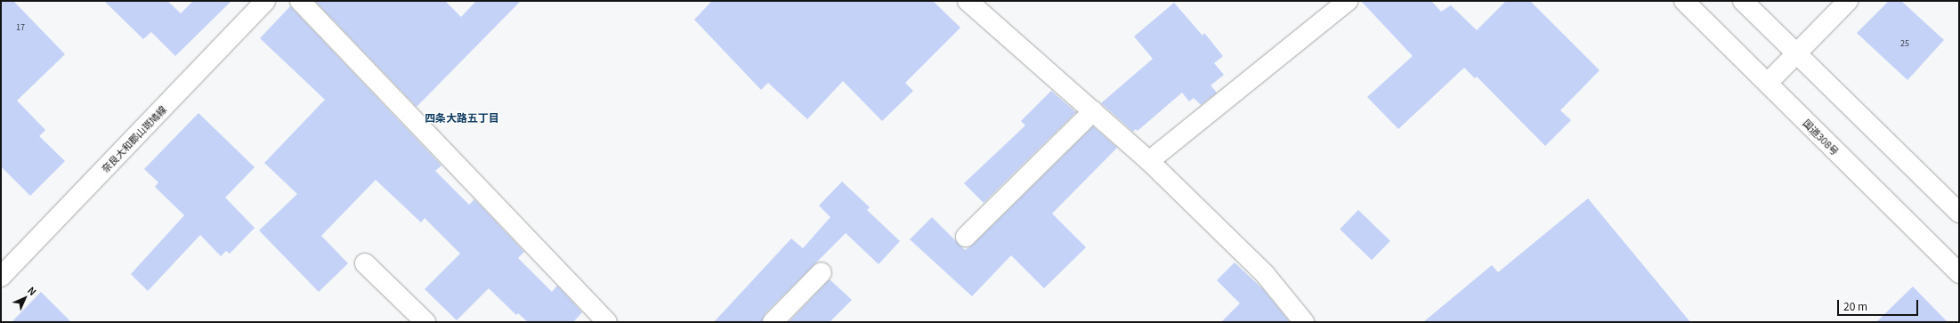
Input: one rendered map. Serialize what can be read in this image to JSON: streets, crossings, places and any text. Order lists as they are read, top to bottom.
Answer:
{
  "streets": {
    "main road": ["国道308号", "奈良大和郡山斑鳩線"]
  },
  "districts": ["四条大路五丁目"],
  "house_numbers": ["17", "25"],
  "scale_bar": "20 m",
  "north": "top right"
}
